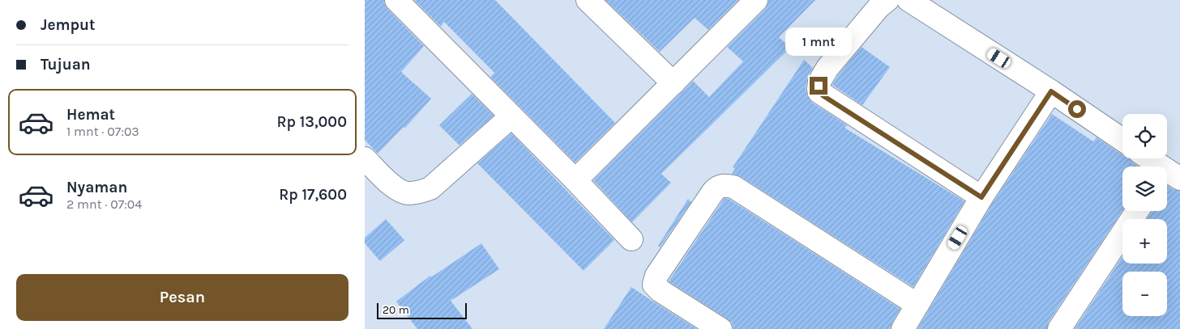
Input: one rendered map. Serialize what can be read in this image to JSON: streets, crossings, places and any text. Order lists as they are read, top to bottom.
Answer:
{
  "scale_bar": "20 m",
  "page": {
    "banner": ["Jemput", "Tujuan"],
    "bubble": "1 mnt",
    "list": [
      {
        "name": "Hemat",
        "note": "1 mnt · 07:03",
        "value": "Rp 13,000"
      },
      {
        "name": "Nyaman",
        "note": "2 mnt · 07:04",
        "value": "Rp 17,600"
      }
    ],
    "map_buttons": ["+", "−"],
    "buttons": "Pesan",
    "scale": "20 m"
  }
}
